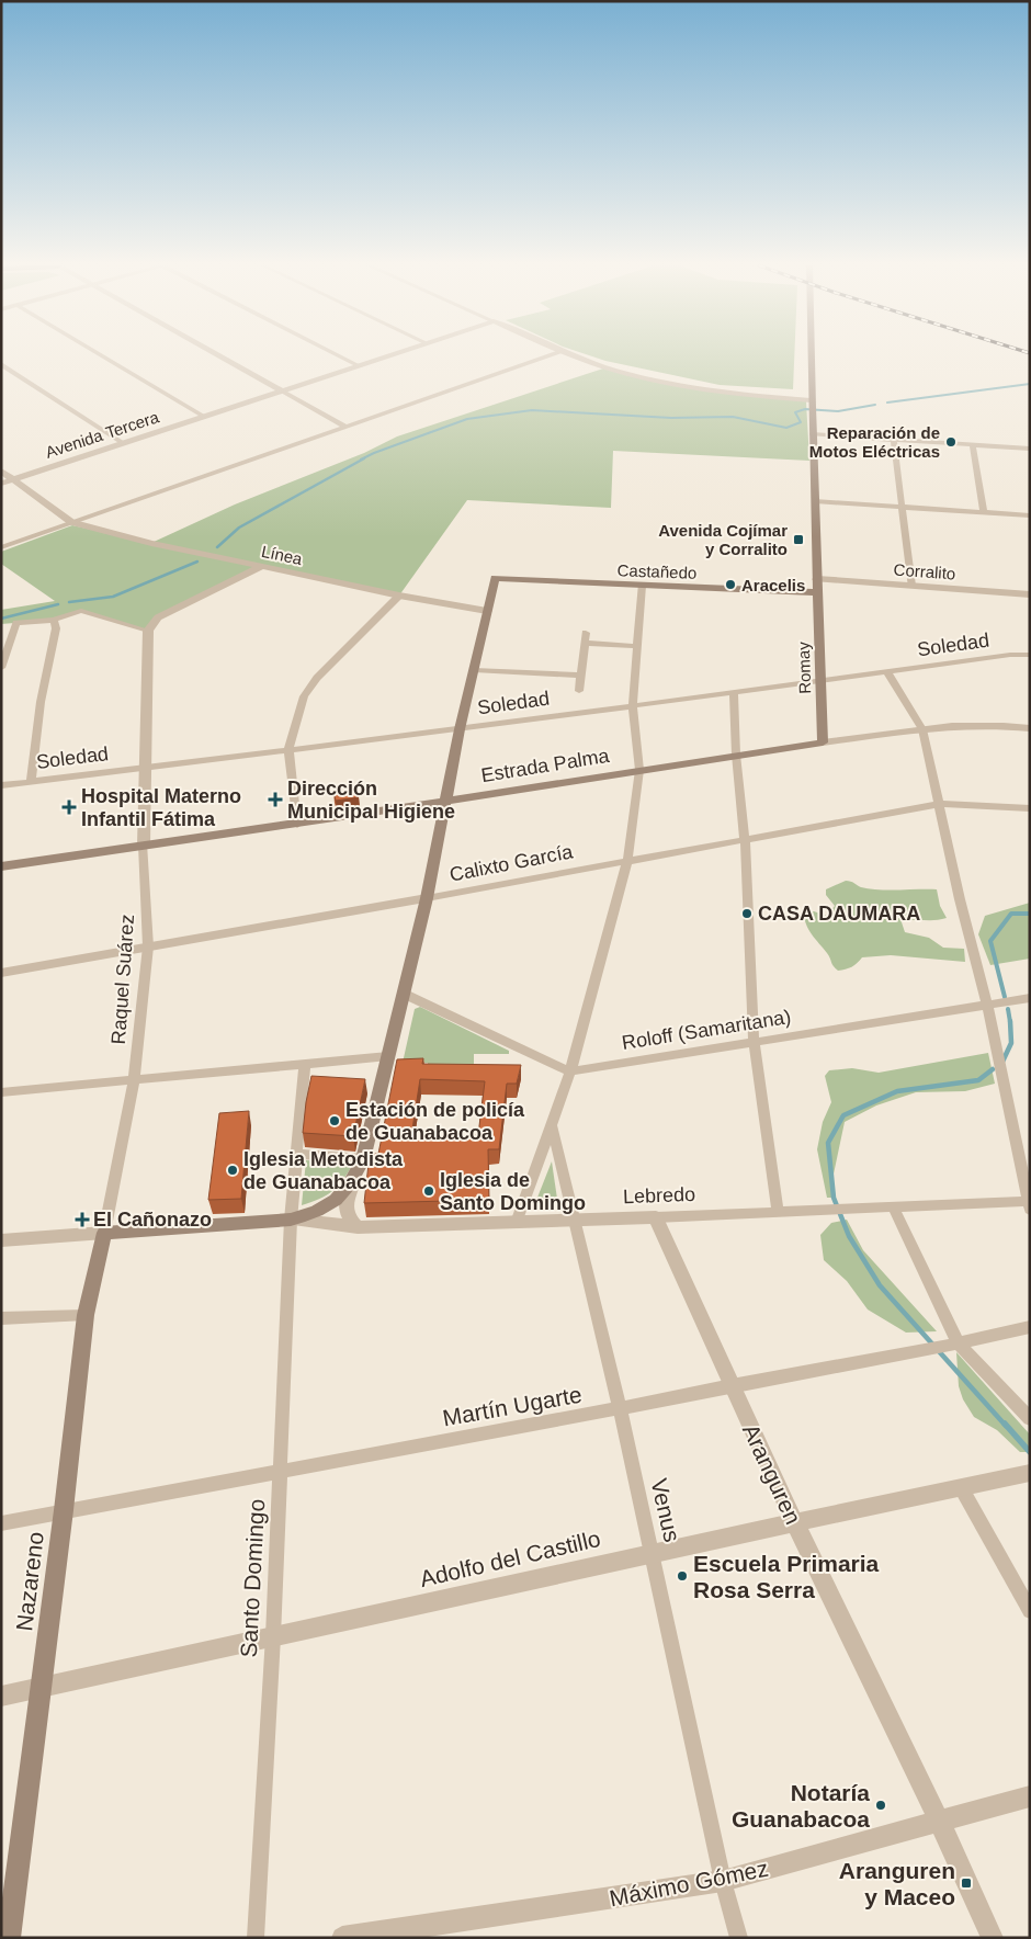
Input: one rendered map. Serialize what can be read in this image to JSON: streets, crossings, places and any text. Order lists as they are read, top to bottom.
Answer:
{
  "streets": {
    "main road": [
      "Castañedo",
      "Romay",
      "Estrada Palma",
      "Nazareno"
    ],
    "street": [
      "Avenida Tercera",
      "Línea",
      "Corralito",
      "Soledad",
      "Calixto García",
      "Raquel Suárez",
      "Roloff (Samaritana)",
      "Lebredo",
      "Martín Ugarte",
      "Aranguren",
      "Venus",
      "Adolfo del Castillo",
      "Santo Domingo",
      "Máximo Gómez"
    ]
  },
  "crossings": [
    ["Línea", "Castañedo"],
    ["Castañedo", "Romay"],
    ["Corralito", "Romay"],
    ["Soledad", "Romay"],
    ["Soledad", "Raquel Suárez"],
    ["Romay", "Estrada Palma"],
    ["Estrada Palma", "Raquel Suárez"],
    ["Calixto García", "Raquel Suárez"],
    ["Raquel Suárez", "Nazareno"],
    ["Lebredo", "Aranguren"],
    ["Lebredo", "Venus"],
    ["Lebredo", "Santo Domingo"],
    ["Martín Ugarte", "Aranguren"],
    ["Martín Ugarte", "Venus"],
    ["Martín Ugarte", "Santo Domingo"],
    ["Martín Ugarte", "Nazareno"],
    ["Aranguren", "Adolfo del Castillo"],
    ["Aranguren", "Máximo Gómez"],
    ["Venus", "Adolfo del Castillo"],
    ["Venus", "Máximo Gómez"],
    ["Adolfo del Castillo", "Santo Domingo"],
    ["Adolfo del Castillo", "Nazareno"]
  ],
  "places": {
    "other": [
      "Reparación de Motos Eléctricas",
      "Aracelis",
      "CASA DAUMARA",
      "Estación de policía de Guanabacoa",
      "Iglesia Metodista de Guanabacoa",
      "Iglesia de Santo Domingo",
      "Escuela Primaria Rosa Serra",
      "Notaría Guanabacoa"
    ],
    "transit": ["Avenida Cojímar y Corralito", "Aranguren y Maceo"],
    "health": ["Dirección Municipal Higiene", "Hospital Materno Infantil Fátima", "El Cañonazo"]
  }
}
